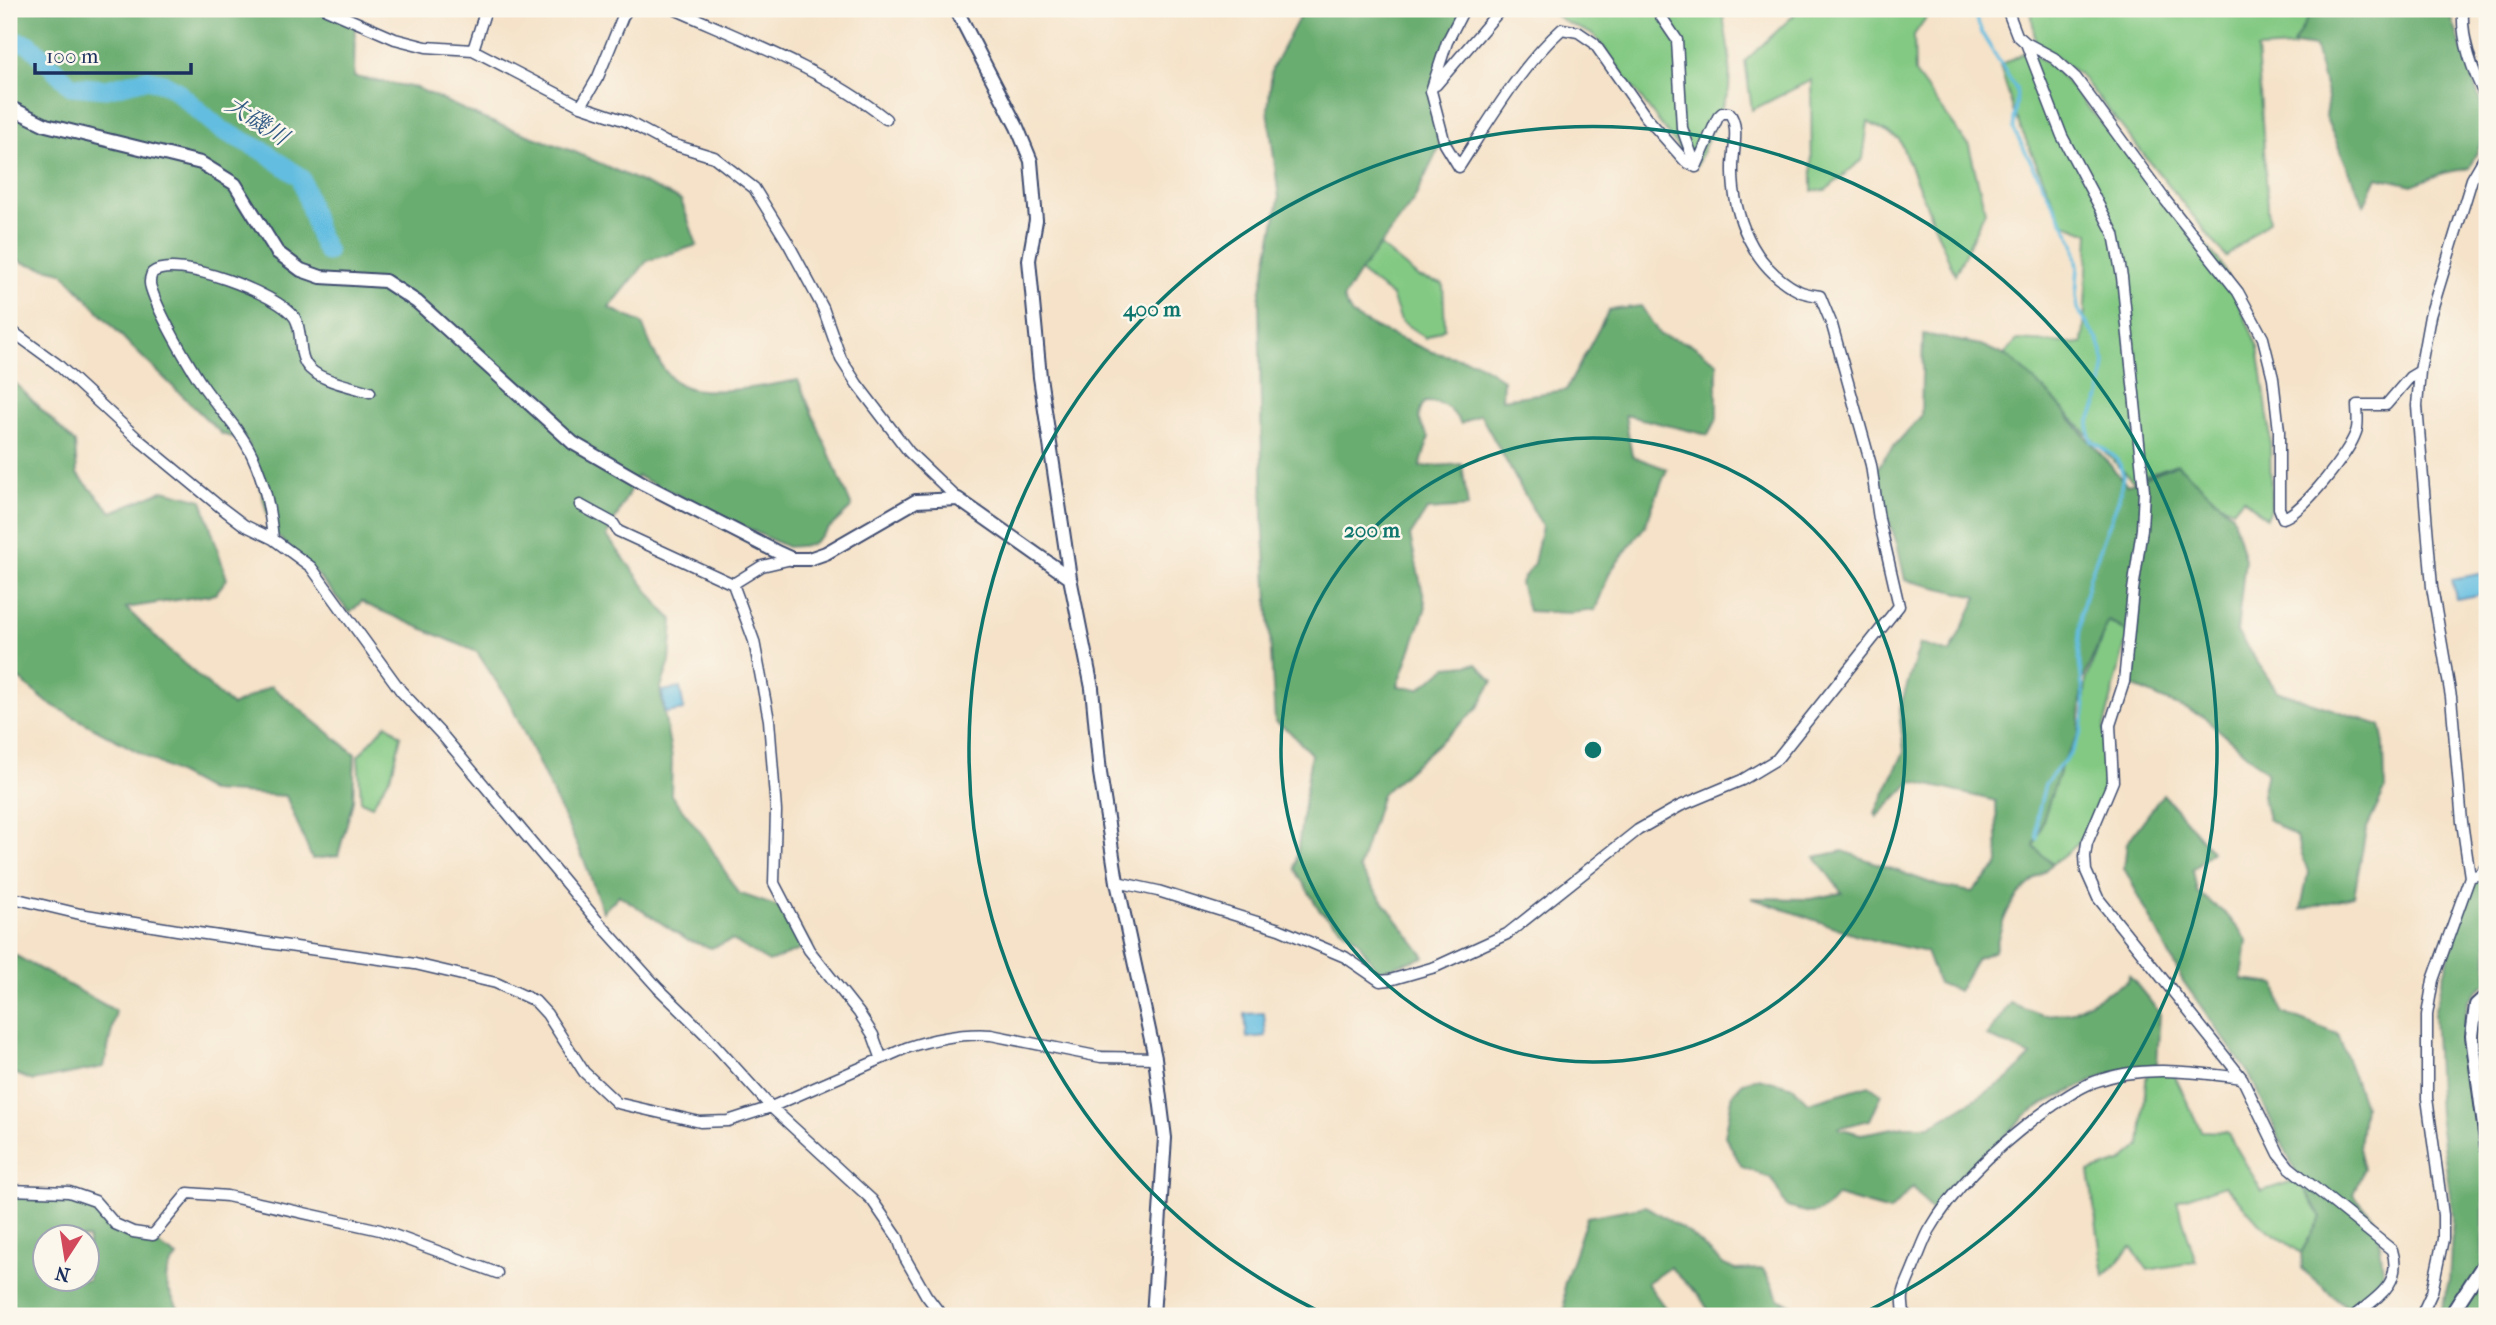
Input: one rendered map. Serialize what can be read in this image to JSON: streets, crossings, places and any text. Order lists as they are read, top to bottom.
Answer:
{
  "water": ["大磯川"],
  "scale_bar": "100 m",
  "north": "bottom",
  "rings": ["400 m", "200 m"]
}
